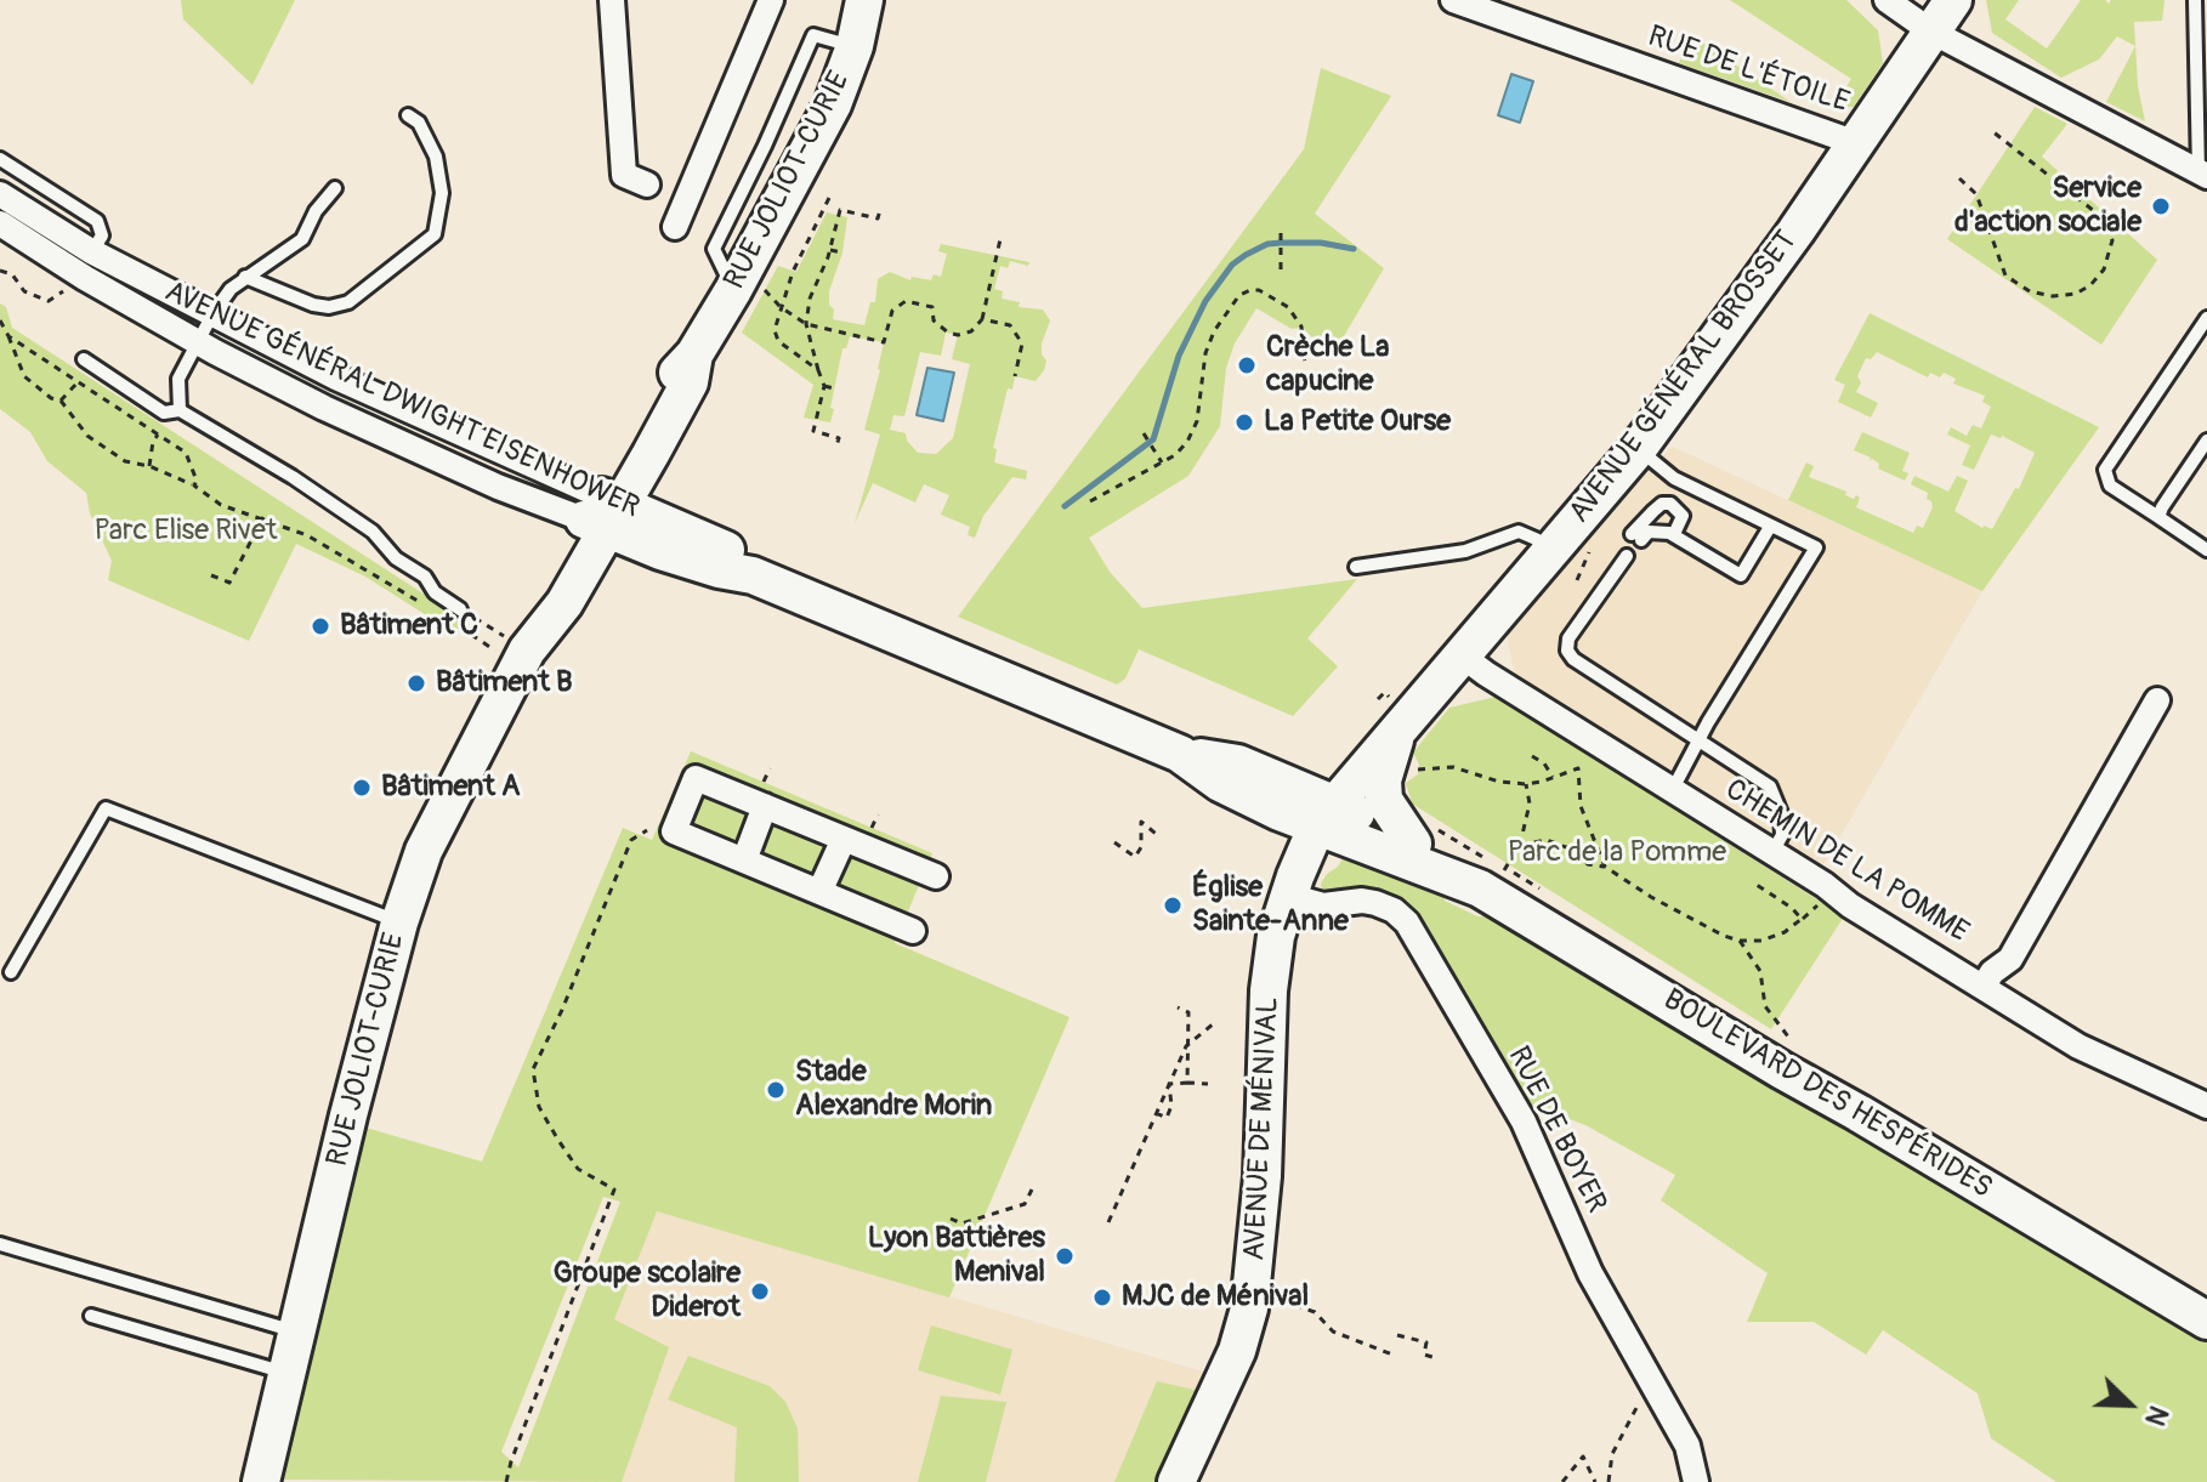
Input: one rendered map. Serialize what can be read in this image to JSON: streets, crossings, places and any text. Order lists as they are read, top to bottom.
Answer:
{
  "streets": {
    "main road": [
      "RUE JOLIOT-CURIE",
      "AVENUE GÉNÉRAL BROSSET",
      "AVENUE GÉNÉRAL DWIGHT EISENHOWER",
      "BOULEVARD DES HESPÉRIDES",
      "AVENUE DE MÉNIVAL"
    ],
    "street": ["RUE DE L'ÉTOILE", "CHEMIN DE LA POMME", "RUE DE BOYER"]
  },
  "crossings": [
    ["RUE DE L'ÉTOILE", "AVENUE GÉNÉRAL BROSSET"],
    ["RUE JOLIOT-CURIE", "AVENUE GÉNÉRAL DWIGHT EISENHOWER"],
    ["AVENUE GÉNÉRAL BROSSET", "AVENUE GÉNÉRAL DWIGHT EISENHOWER"],
    ["AVENUE GÉNÉRAL BROSSET", "CHEMIN DE LA POMME"],
    ["AVENUE GÉNÉRAL BROSSET", "BOULEVARD DES HESPÉRIDES"],
    ["AVENUE GÉNÉRAL BROSSET", "AVENUE DE MÉNIVAL"],
    ["AVENUE GÉNÉRAL DWIGHT EISENHOWER", "BOULEVARD DES HESPÉRIDES"],
    ["AVENUE GÉNÉRAL DWIGHT EISENHOWER", "AVENUE DE MÉNIVAL"],
    ["BOULEVARD DES HESPÉRIDES", "AVENUE DE MÉNIVAL"],
    ["AVENUE DE MÉNIVAL", "RUE DE BOYER"]
  ],
  "parks": ["Parc Elise Rivet", "Parc de la Pomme"],
  "places": [
    "Service d'action sociale",
    "Crèche La capucine",
    "La Petite Ourse",
    "Bâtiment C",
    "Bâtiment B",
    "Bâtiment A",
    "Église Sainte-Anne",
    "Stade Alexandre Morin",
    "Lyon Battières Menival",
    "Groupe scolaire Diderot",
    "MJC de Ménival"
  ],
  "north": "bottom right"
}
